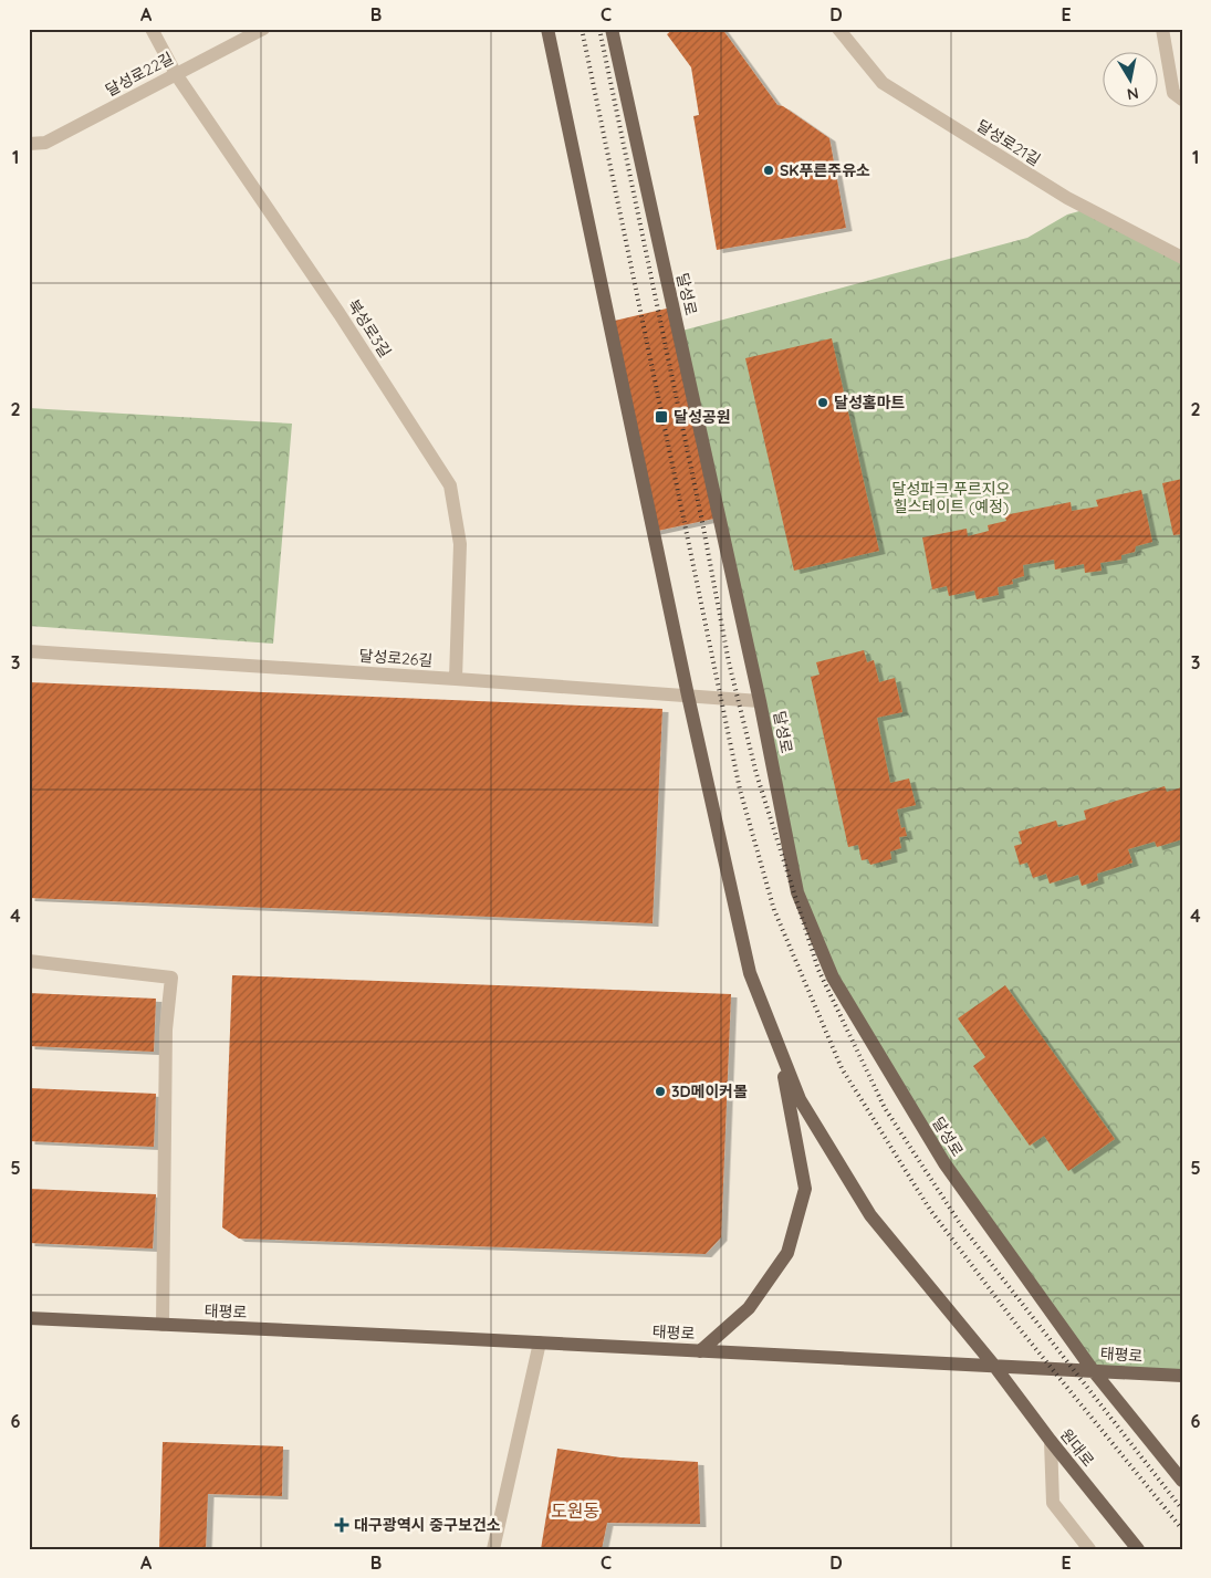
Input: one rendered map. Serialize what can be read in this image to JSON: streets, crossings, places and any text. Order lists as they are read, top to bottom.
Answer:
{
  "streets": {
    "main road": ["달성로", "태평로", "원대로"],
    "street": [
      "달성로22길",
      "달성로21길",
      "북성로3길",
      "달성로26길"
    ]
  },
  "crossings": [
    ["달성로22길", "북성로3길"],
    ["달성로", "달성로26길"],
    ["달성로", "태평로"],
    ["북성로3길", "달성로26길"],
    ["태평로", "원대로"]
  ],
  "districts": ["도원동"],
  "parks": ["달성파크 푸르지오 힐스테이트 (예정)"],
  "places": {
    "other": ["SK푸른주유소", "달성홈마트", "3D메이커몰"],
    "transit": ["달성공원"],
    "health": ["대구광역시 중구보건소"]
  },
  "north": "bottom",
  "grid": {
    "columns": [
      "A",
      "B",
      "C",
      "D",
      "E"
    ],
    "rows": [
      "1",
      "2",
      "3",
      "4",
      "5",
      "6"
    ]
  }
}
